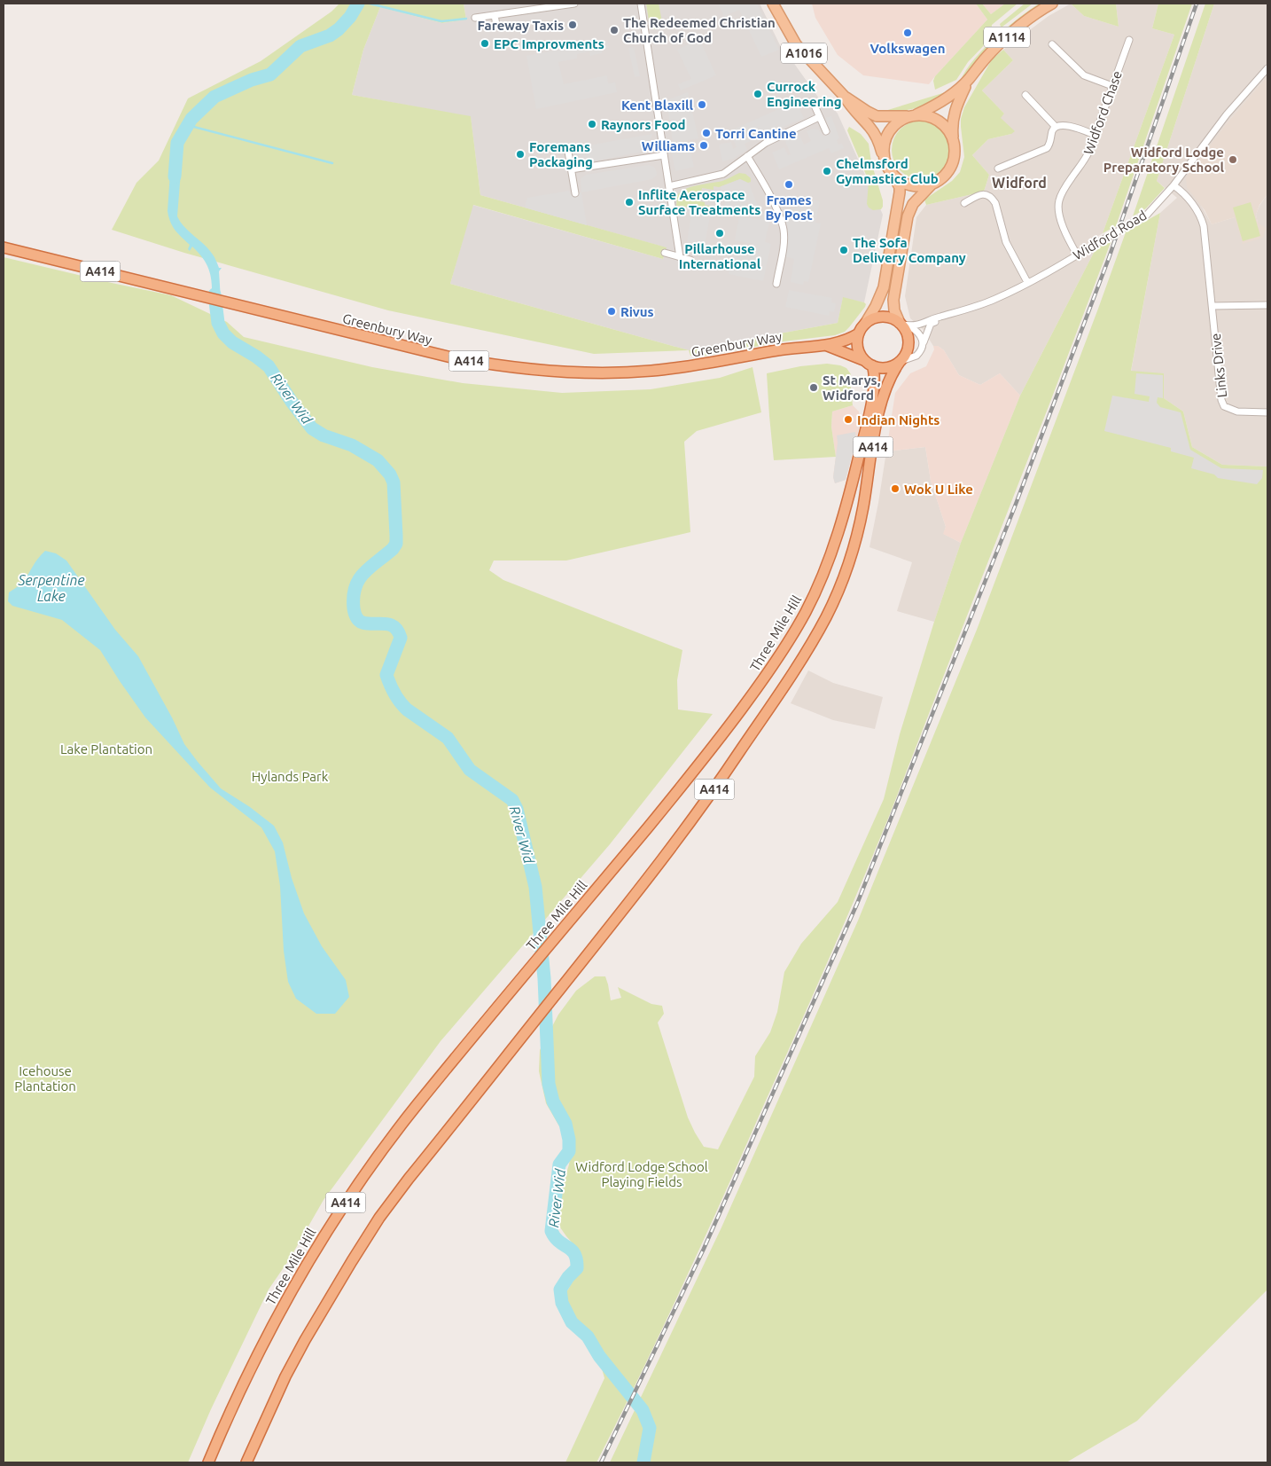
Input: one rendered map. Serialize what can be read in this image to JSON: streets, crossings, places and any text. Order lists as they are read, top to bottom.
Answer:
{
  "streets": {
    "highway": ["A414", "Greenbury Way", "Three Mile Hill"],
    "main road": ["A1114", "A1016"],
    "street": ["Widford Chase", "Widford Road", "Links Drive"]
  },
  "crossings": [
    ["A1114", "A1016"],
    ["A1114", "Widford Road"],
    ["A1114", "A414"],
    ["A1114", "Greenbury Way"],
    ["A1114", "Three Mile Hill"],
    ["Widford Chase", "Widford Road"],
    ["Widford Road", "A414"],
    ["Widford Road", "Greenbury Way"],
    ["Widford Road", "Links Drive"],
    ["Widford Road", "Three Mile Hill"],
    ["A414", "Greenbury Way"],
    ["A414", "Three Mile Hill"],
    ["Greenbury Way", "Three Mile Hill"]
  ],
  "districts": ["Widford"],
  "water": ["River Wid", "Serpentine Lake"],
  "parks": [
    "Lake Plantation",
    "Hylands Park",
    "Icehouse Plantation",
    "Widford Lodge School Playing Fields"
  ],
  "places": [
    "Fareway Taxis",
    "The Redeemed Christian Church of God",
    "Volkswagen",
    "EPC Improvments",
    "Currock Engineering",
    "Kent Blaxill",
    "Raynors Food",
    "Torri Cantine",
    "Williams",
    "Foremans Packaging",
    "Widford Lodge Preparatory School",
    "Chelmsford Gymnastics Club",
    "Frames By Post",
    "Inflite Aerospace Surface Treatments",
    "Pillarhouse International",
    "The Sofa Delivery Company",
    "Rivus",
    "St Marys, Widford",
    "Indian Nights",
    "Wok U Like"
  ]
}
